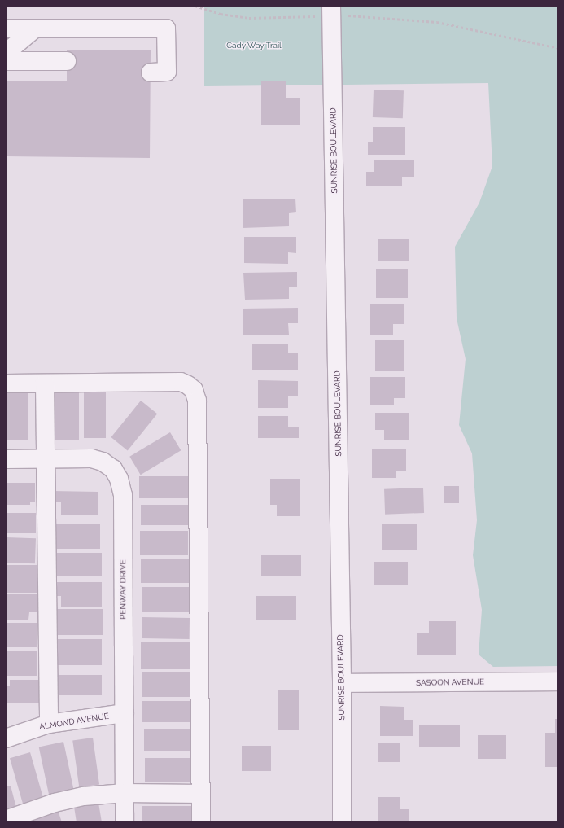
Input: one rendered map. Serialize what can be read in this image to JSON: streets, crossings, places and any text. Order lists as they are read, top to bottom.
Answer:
{
  "streets": {
    "street": [
      "SUNRISE BOULEVARD",
      "PENWAY DRIVE",
      "SASOON AVENUE",
      "ALMOND AVENUE"
    ]
  },
  "crossings": [
    ["SUNRISE BOULEVARD", "SASOON AVENUE"],
    ["PENWAY DRIVE", "ALMOND AVENUE"]
  ],
  "parks": ["Cady Way Trail"]
}
